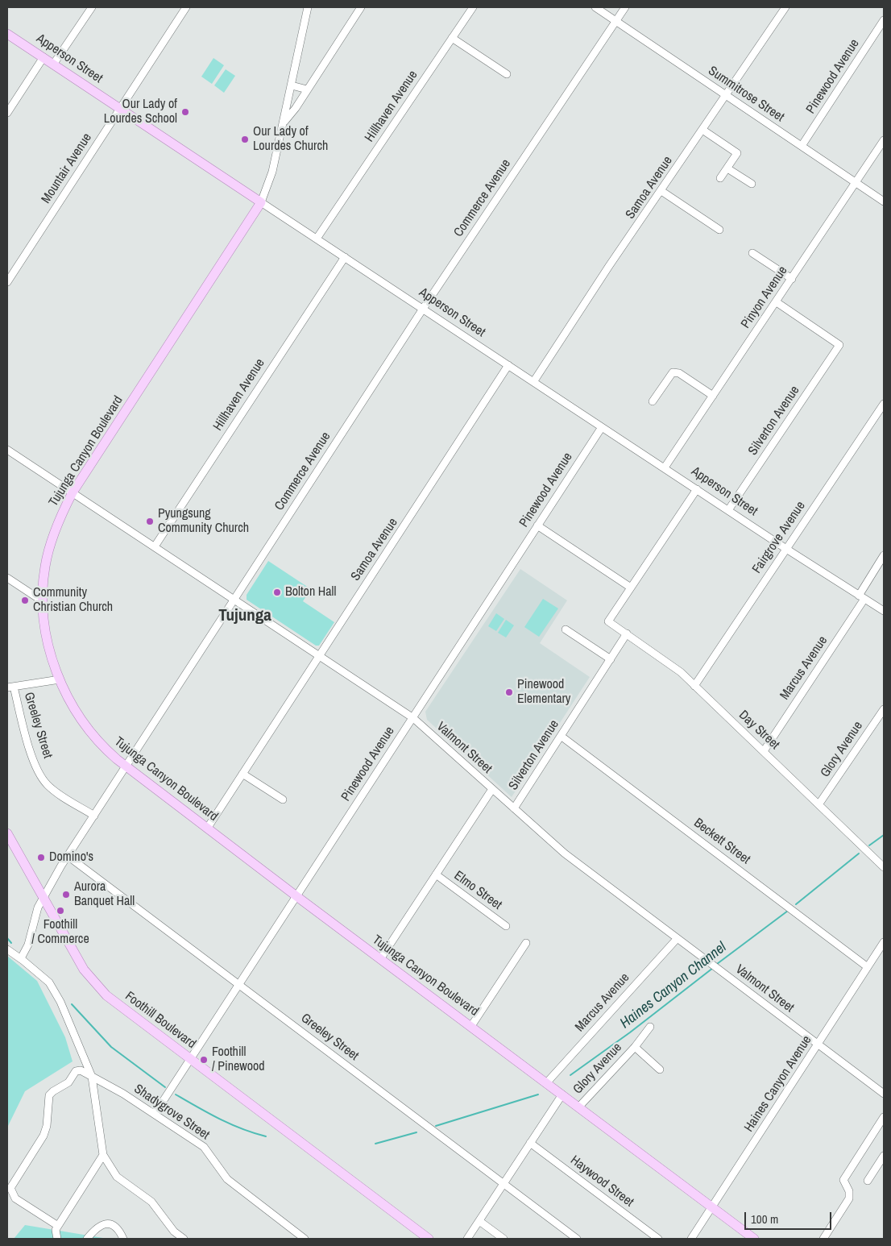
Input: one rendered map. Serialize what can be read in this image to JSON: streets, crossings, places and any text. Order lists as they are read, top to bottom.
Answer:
{
  "streets": {
    "main road": ["Apperson Street", "Tujunga Canyon Boulevard", "Foothill Boulevard"],
    "street": [
      "Pinewood Avenue",
      "Summitrose Street",
      "Hillhaven Avenue",
      "Mountair Avenue",
      "Samoa Avenue",
      "Commerce Avenue",
      "Pinyon Avenue",
      "Silverton Avenue",
      "Fairgrove Avenue",
      "Marcus Avenue",
      "Greeley Street",
      "Day Street",
      "Valmont Street",
      "Glory Avenue",
      "Beckett Street",
      "Elmo Street",
      "Haines Canyon Avenue",
      "Shadygrove Street",
      "Haywood Street"
    ]
  },
  "crossings": [
    ["Apperson Street", "Pinewood Avenue"],
    ["Apperson Street", "Hillhaven Avenue"],
    ["Apperson Street", "Mountair Avenue"],
    ["Apperson Street", "Samoa Avenue"],
    ["Apperson Street", "Commerce Avenue"],
    ["Apperson Street", "Pinyon Avenue"],
    ["Apperson Street", "Silverton Avenue"],
    ["Apperson Street", "Tujunga Canyon Boulevard"],
    ["Apperson Street", "Fairgrove Avenue"],
    ["Apperson Street", "Marcus Avenue"],
    ["Pinewood Avenue", "Summitrose Street"],
    ["Pinewood Avenue", "Tujunga Canyon Boulevard"],
    ["Pinewood Avenue", "Greeley Street"],
    ["Pinewood Avenue", "Valmont Street"],
    ["Pinewood Avenue", "Foothill Boulevard"],
    ["Pinewood Avenue", "Shadygrove Street"],
    ["Summitrose Street", "Samoa Avenue"],
    ["Summitrose Street", "Commerce Avenue"],
    ["Summitrose Street", "Pinyon Avenue"],
    ["Hillhaven Avenue", "Valmont Street"],
    ["Samoa Avenue", "Tujunga Canyon Boulevard"],
    ["Samoa Avenue", "Valmont Street"],
    ["Commerce Avenue", "Tujunga Canyon Boulevard"],
    ["Commerce Avenue", "Greeley Street"],
    ["Commerce Avenue", "Valmont Street"],
    ["Commerce Avenue", "Foothill Boulevard"],
    ["Pinyon Avenue", "Silverton Avenue"],
    ["Silverton Avenue", "Tujunga Canyon Boulevard"],
    ["Silverton Avenue", "Day Street"],
    ["Silverton Avenue", "Valmont Street"],
    ["Silverton Avenue", "Beckett Street"],
    ["Silverton Avenue", "Elmo Street"],
    ["Tujunga Canyon Boulevard", "Marcus Avenue"],
    ["Tujunga Canyon Boulevard", "Valmont Street"],
    ["Tujunga Canyon Boulevard", "Glory Avenue"],
    ["Tujunga Canyon Boulevard", "Haines Canyon Avenue"],
    ["Fairgrove Avenue", "Day Street"],
    ["Marcus Avenue", "Day Street"],
    ["Marcus Avenue", "Valmont Street"],
    ["Day Street", "Glory Avenue"],
    ["Valmont Street", "Haines Canyon Avenue"],
    ["Beckett Street", "Haines Canyon Avenue"]
  ],
  "districts": ["Tujunga"],
  "water": ["Haines Canyon Channel"],
  "places": [
    "Our Lady of Lourdes School",
    "Our Lady of Lourdes Church",
    "Pyungsung Community Church",
    "Bolton Hall",
    "Community Christian Church",
    "Pinewood Elementary",
    "Domino's",
    "Aurora Banquet Hall",
    "Foothill / Commerce",
    "Foothill / Pinewood"
  ],
  "scale_bar": "100 m"
}
